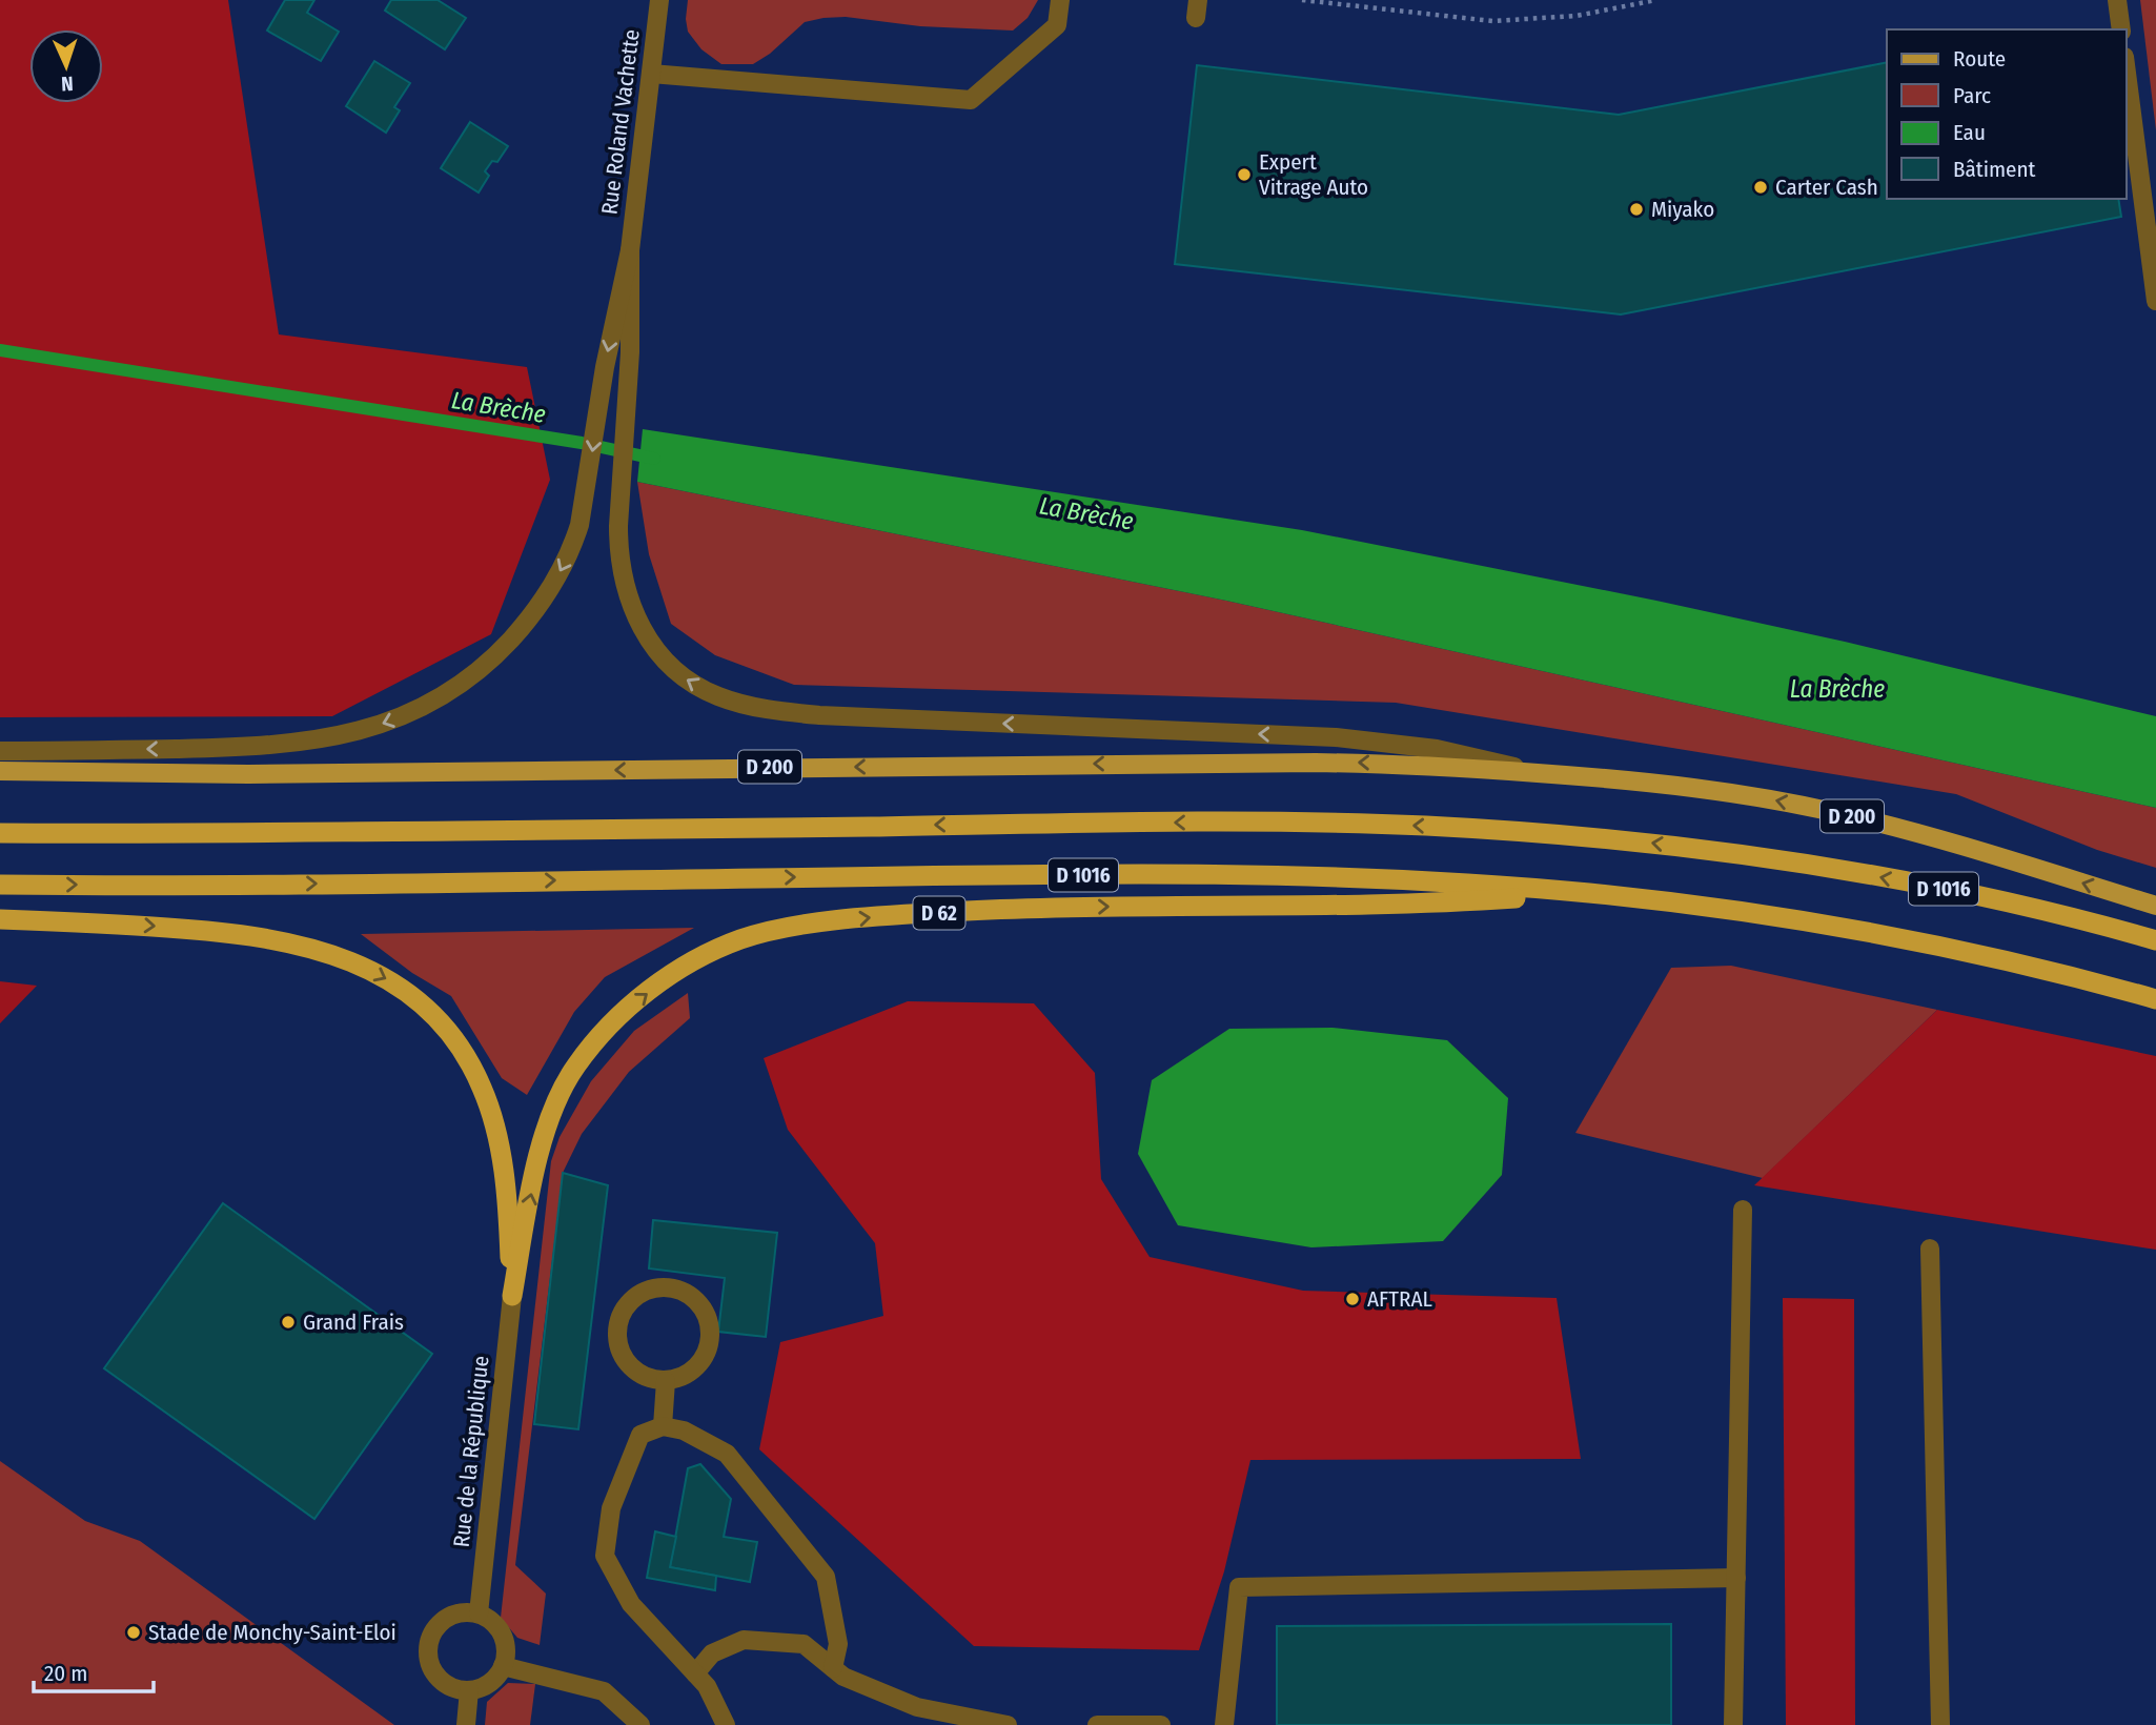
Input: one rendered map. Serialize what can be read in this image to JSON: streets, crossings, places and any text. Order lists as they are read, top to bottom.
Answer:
{
  "streets": {
    "highway": ["D 1016", "D 62"],
    "main road": ["D 200"],
    "street": ["Rue Roland Vachette", "Rue de la République"]
  },
  "crossings": [
    ["D 1016", "D 62"],
    ["D 62", "Rue de la République"]
  ],
  "water": ["La Brèche"],
  "places": [
    "Expert Vitrage Auto",
    "Carter Cash",
    "Miyako",
    "AFTRAL",
    "Grand Frais",
    "Stade de Monchy-Saint-Eloi"
  ],
  "legend": [
    "Route",
    "Parc",
    "Eau",
    "Bâtiment"
  ],
  "scale_bar": "20 m",
  "north": "bottom"
}
